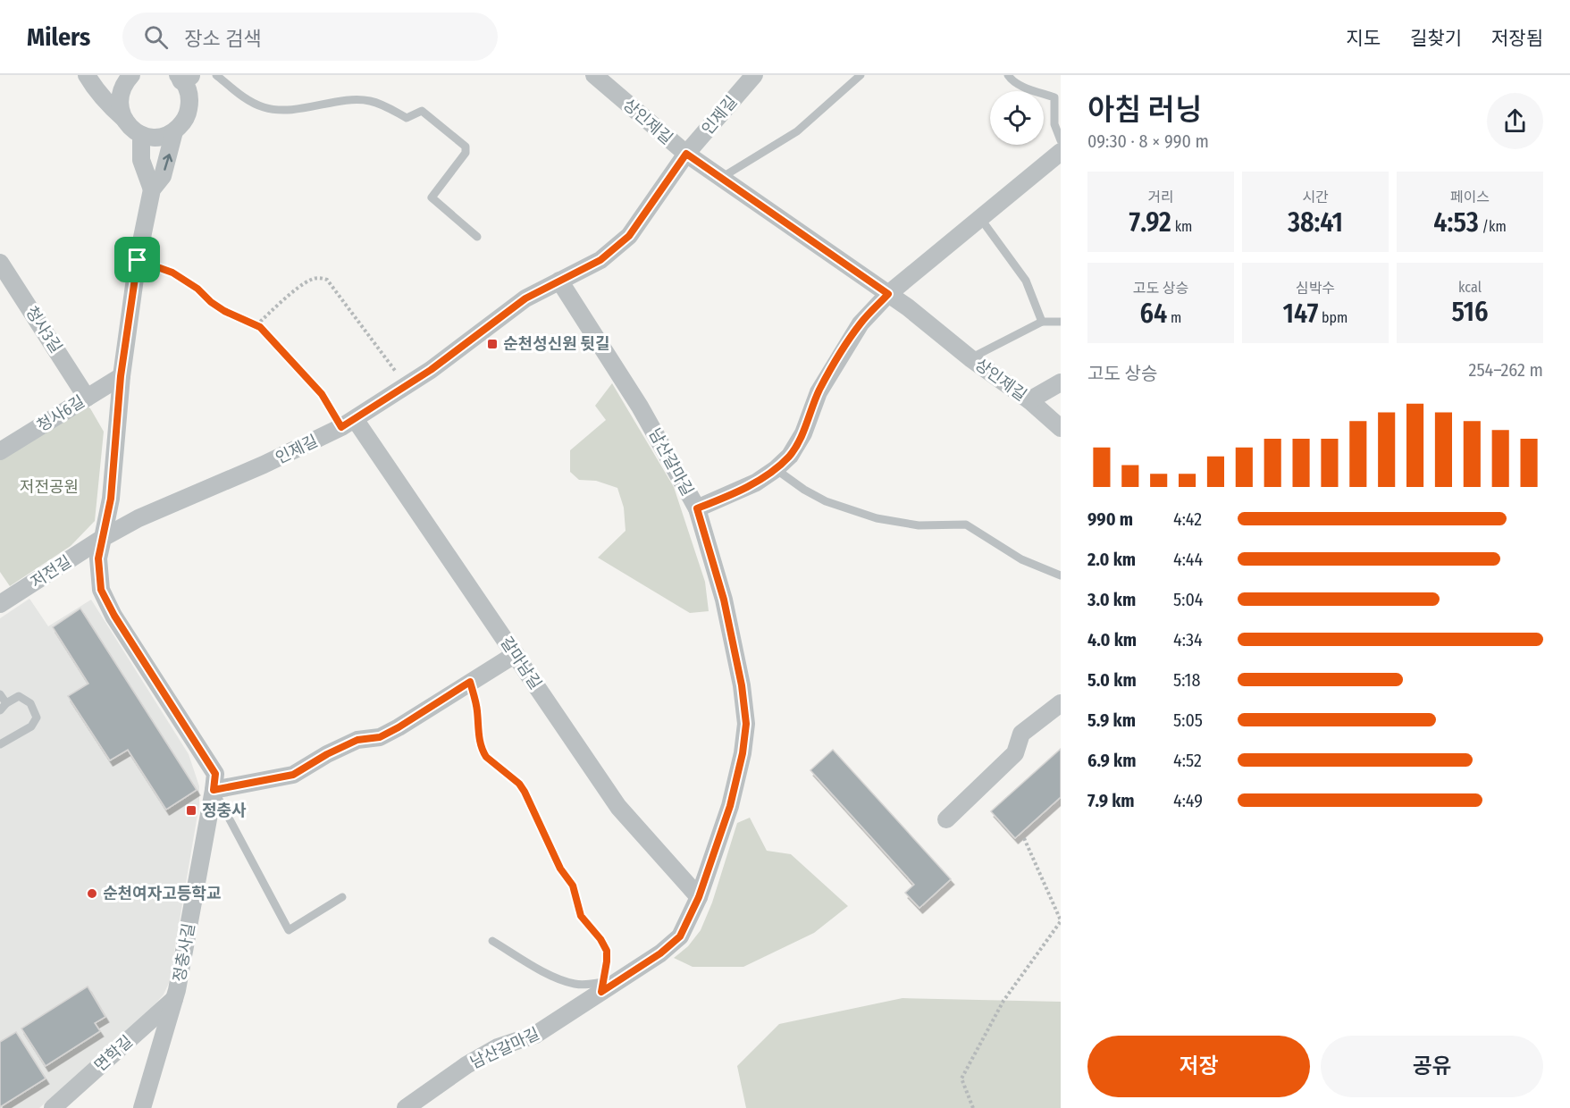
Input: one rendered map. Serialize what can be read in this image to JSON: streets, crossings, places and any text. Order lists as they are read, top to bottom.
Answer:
{
  "streets": {
    "street": [
      "인제길",
      "상인제길",
      "청사3길",
      "청사6길",
      "남산갈마길",
      "저전길",
      "갈마남길",
      "정충사길",
      "면학길"
    ]
  },
  "crossings": [
    ["인제길", "상인제길"],
    ["인제길", "남산갈마길"],
    ["인제길", "저전길"],
    ["인제길", "갈마남길"],
    ["인제길", "정충사길"],
    ["청사3길", "청사6길"],
    ["남산갈마길", "갈마남길"],
    ["저전길", "정충사길"],
    ["정충사길", "면학길"]
  ],
  "parks": ["저전공원"],
  "places": {
    "transit": ["순천성신원 뒷길", "정충사"],
    "other": ["순천여자고등학교"]
  },
  "page": {
    "header": "Milers",
    "search": "장소 검색",
    "nav": ["지도", "길찾기", "저장됨"],
    "heading": ["아침 러닝", "09:30 · 8 × 990 m"],
    "stats": [
      ["거리", "7.92 km"],
      ["시간", "38:41"],
      ["페이스", "4:53 /km"],
      ["고도 상승", "64 m"],
      ["심박수", "147 bpm"],
      ["kcal", "516"]
    ],
    "chart": ["고도 상승", "254–262 m"],
    "list": [
      {
        "name": "990 m",
        "note": "4:42"
      },
      {
        "name": "2.0 km",
        "note": "4:44"
      },
      {
        "name": "3.0 km",
        "note": "5:04"
      },
      {
        "name": "4.0 km",
        "note": "4:34"
      },
      {
        "name": "5.0 km",
        "note": "5:18"
      },
      {
        "name": "5.9 km",
        "note": "5:05"
      },
      {
        "name": "6.9 km",
        "note": "4:52"
      },
      {
        "name": "7.9 km",
        "note": "4:49"
      }
    ],
    "buttons": ["저장", "공유"]
  }
}
